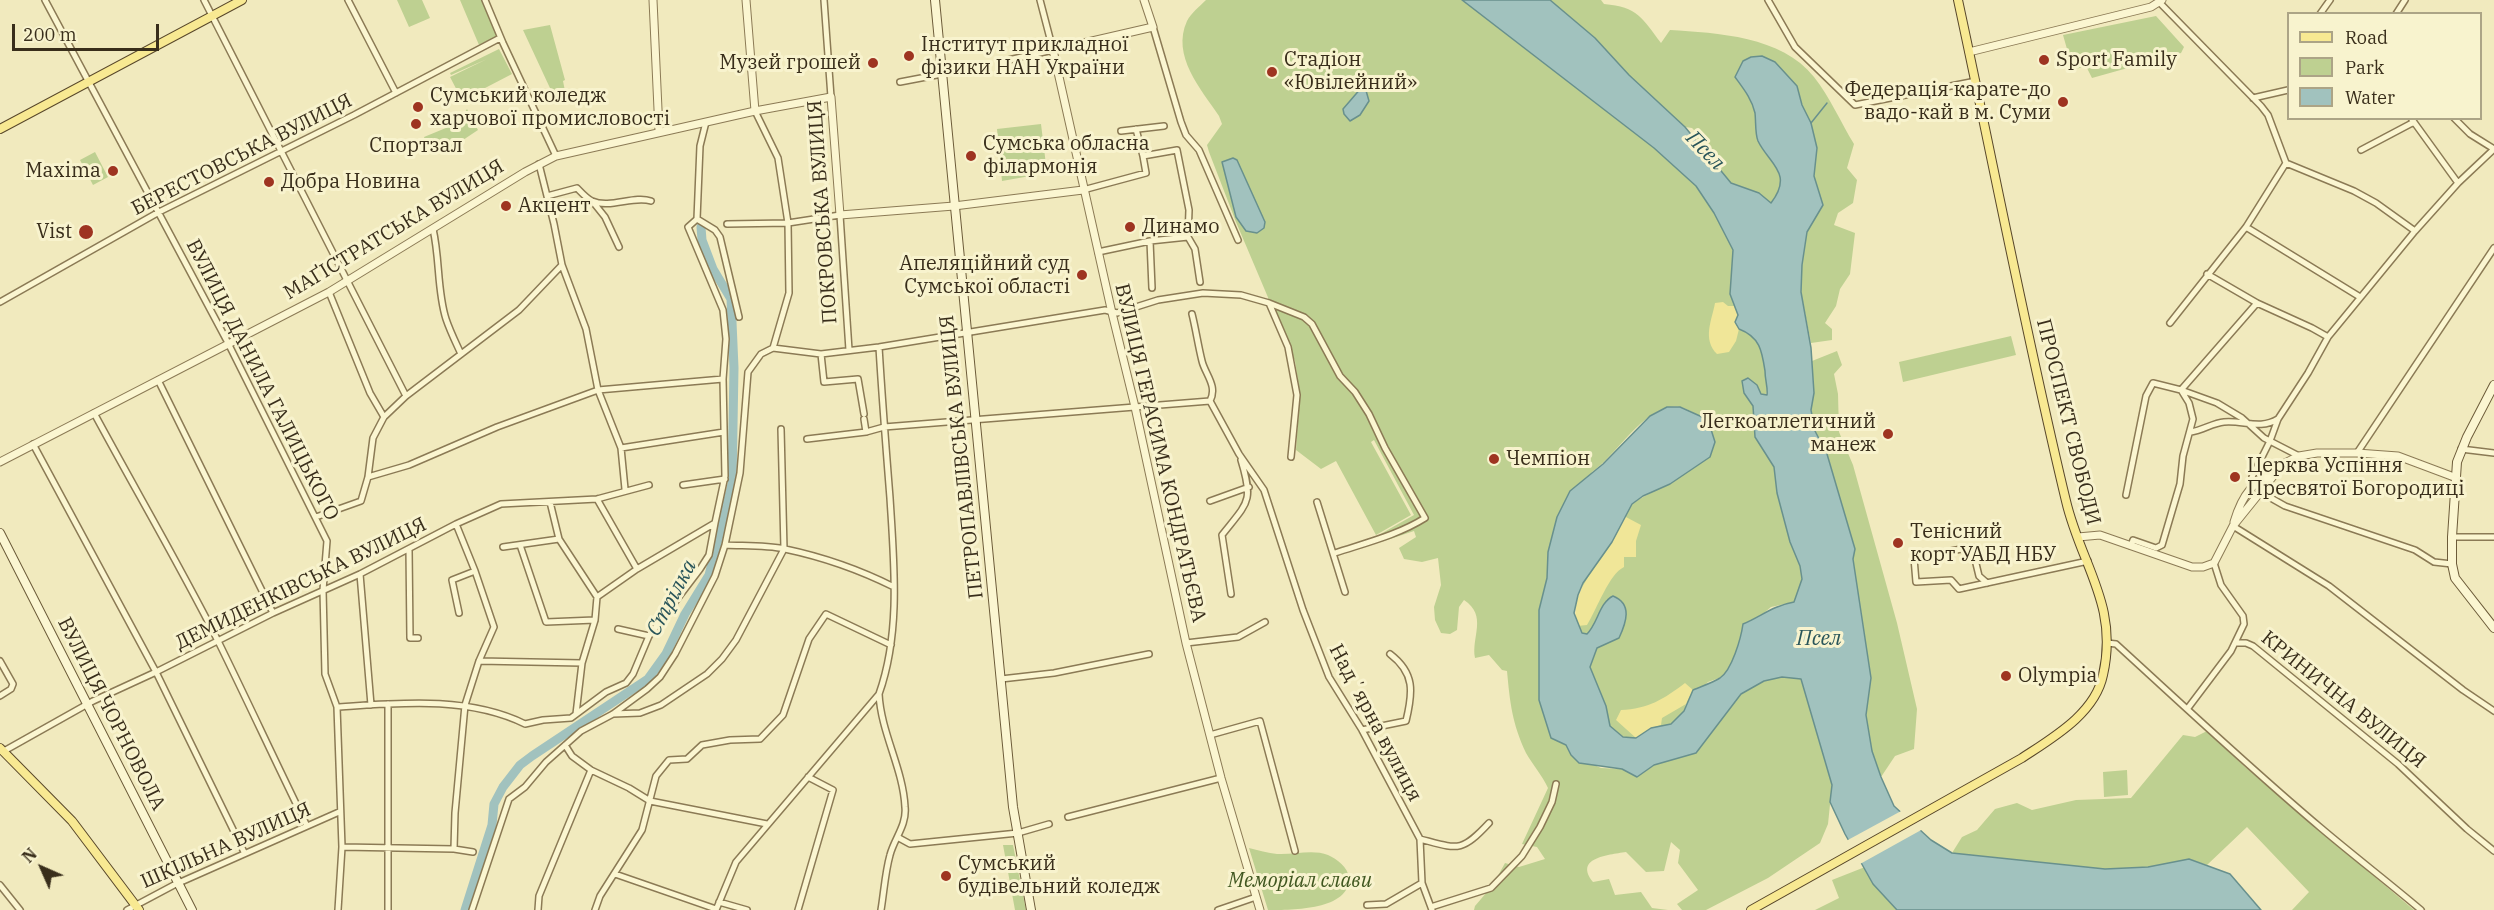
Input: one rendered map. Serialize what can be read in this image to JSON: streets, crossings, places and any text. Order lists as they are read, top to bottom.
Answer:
{
  "streets": {
    "main road": ["ПРОСПЕКТ СВОБОДИ", "ПЕТРОПАВЛІВСЬКА ВУЛИЦЯ", "ВУЛИЦЯ ЧОРНОВОЛА"],
    "street": [
      "БЕРЕСТОВСЬКА ВУЛИЦЯ",
      "ПОКРОВСЬКА ВУЛИЦЯ",
      "МАҐІСТРАТСЬКА ВУЛИЦЯ",
      "ВУЛИЦЯ ДАНИЛА ГАЛИЦЬКОГО",
      "ВУЛИЦЯ ГЕРАСИМА КОНДРАТЬЄВА",
      "ДЕМИДЕНКІВСЬКА ВУЛИЦЯ",
      "КРИНИЧНА ВУЛИЦЯ",
      "Надʼярна вулиця",
      "ШКІЛЬНА ВУЛИЦЯ"
    ]
  },
  "crossings": [
    ["БЕРЕСТОВСЬКА ВУЛИЦЯ", "ВУЛИЦЯ ДАНИЛА ГАЛИЦЬКОГО"],
    ["ПОКРОВСЬКА ВУЛИЦЯ", "МАҐІСТРАТСЬКА ВУЛИЦЯ"],
    ["МАҐІСТРАТСЬКА ВУЛИЦЯ", "ВУЛИЦЯ ДАНИЛА ГАЛИЦЬКОГО"],
    ["ВУЛИЦЯ ДАНИЛА ГАЛИЦЬКОГО", "ДЕМИДЕНКІВСЬКА ВУЛИЦЯ"],
    ["ВУЛИЦЯ ДАНИЛА ГАЛИЦЬКОГО", "ШКІЛЬНА ВУЛИЦЯ"],
    ["ДЕМИДЕНКІВСЬКА ВУЛИЦЯ", "ВУЛИЦЯ ЧОРНОВОЛА"],
    ["ВУЛИЦЯ ЧОРНОВОЛА", "ШКІЛЬНА ВУЛИЦЯ"]
  ],
  "water": ["Псел", "Стрілка"],
  "parks": ["Меморіал слави"],
  "places": [
    "Інститут прикладної фізики НАН України",
    "Sport Family",
    "Музей грошей",
    "Стадіон «Ювілейний»",
    "Федерація карате-до вадо-кай в м. Суми",
    "Сумський коледж харчової промисловості",
    "Спортзал",
    "Сумська обласна філармонія",
    "Maxima",
    "Добра Новина",
    "Акцент",
    "Динамо",
    "Vist",
    "Апеляційний суд Сумської області",
    "Легкоатлетичний манеж",
    "Чемпіон",
    "Церква Успіння Пресвятої Богородиці",
    "Тенісний корт УАБД НБУ",
    "Olympia",
    "Сумський будівельний коледж"
  ],
  "legend": ["Road", "Park", "Water"],
  "scale_bar": "200 m",
  "north": "top left"
}
